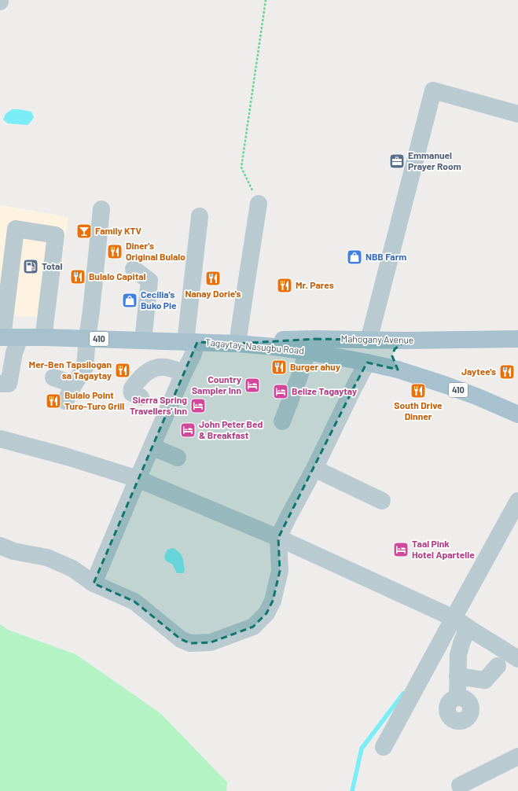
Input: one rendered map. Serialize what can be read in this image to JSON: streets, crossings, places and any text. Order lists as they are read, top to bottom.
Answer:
{
  "streets": {
    "main road": ["410", "Mahogany Avenue", "Tagaytay-Nasugbu Road"]
  },
  "crossings": [
    ["Mahogany Avenue", "Tagaytay-Nasugbu Road"]
  ],
  "places": {
    "office": ["Emmanuel Prayer Room"],
    "bar": ["Family KTV"],
    "restaurant": [
      "Diner's Original Bulalo",
      "Bulalo Capital",
      "Nanay Dorie's",
      "Mr. Pares",
      "Burger ahuy",
      "Mer-Ben Tapsilogan sa Tagaytay",
      "Jaytee's",
      "South Drive Dinner",
      "Bulalo Point Turo-Turo Grill"
    ],
    "shop": ["NBB Farm", "Cecilia's Buko Pie"],
    "fuel station": ["Total"],
    "hotel": [
      "Country Sampler Inn",
      "Belize Tagaytay",
      "Sierra Spring Travellers' Inn",
      "John Peter Bed & Breakfast",
      "Taal Pink Hotel Apartelle"
    ]
  }
}
